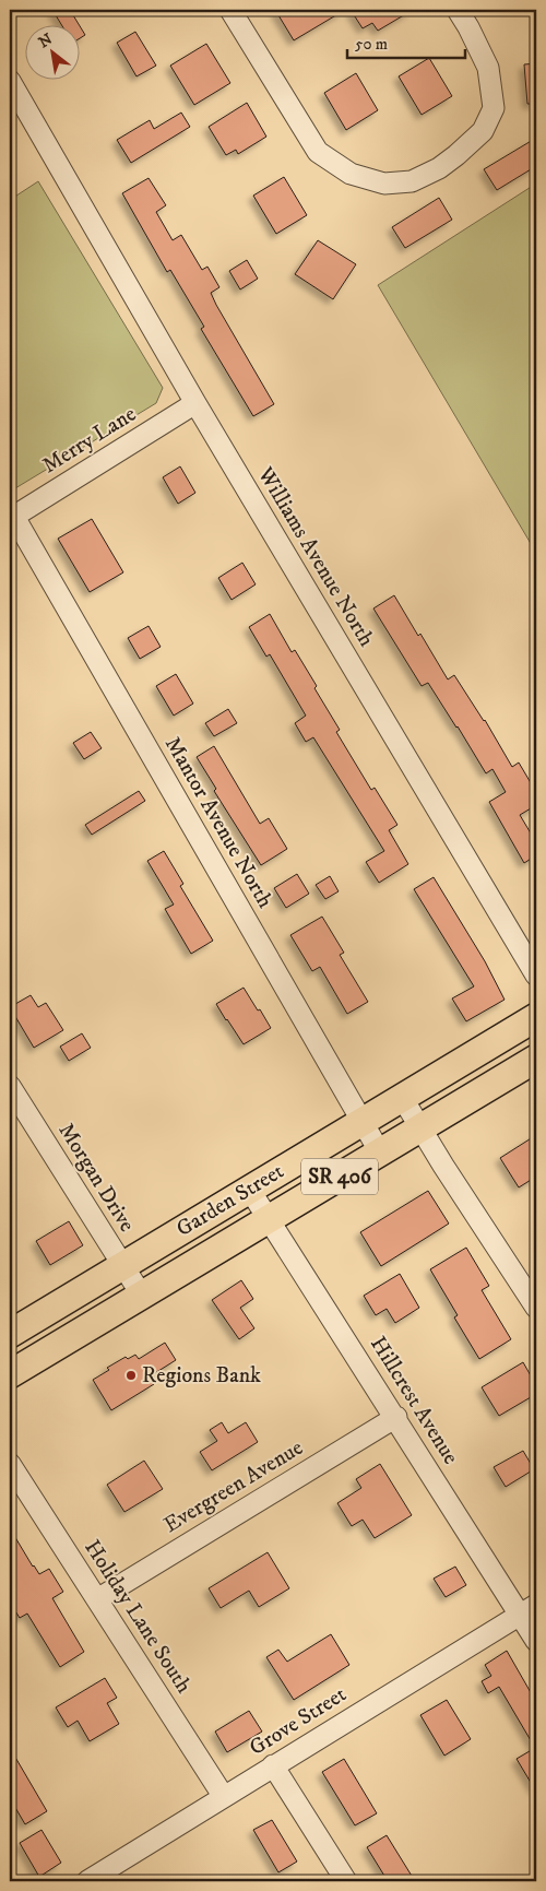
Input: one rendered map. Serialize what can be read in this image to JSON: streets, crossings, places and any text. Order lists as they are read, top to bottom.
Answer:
{
  "streets": {
    "main road": ["SR 406", "Garden Street"],
    "street": [
      "Merry Lane",
      "Williams Avenue North",
      "Mantor Avenue North",
      "Morgan Drive",
      "Hillcrest Avenue",
      "Evergreen Avenue",
      "Holiday Lane South",
      "Grove Street"
    ]
  },
  "crossings": [
    ["Merry Lane", "Williams Avenue North"],
    ["Merry Lane", "Mantor Avenue North"],
    ["Mantor Avenue North", "Garden Street"],
    ["Morgan Drive", "Garden Street"],
    ["Garden Street", "Hillcrest Avenue"],
    ["Hillcrest Avenue", "Evergreen Avenue"],
    ["Hillcrest Avenue", "Grove Street"],
    ["Evergreen Avenue", "Holiday Lane South"],
    ["Holiday Lane South", "Grove Street"]
  ],
  "places": ["Regions Bank"],
  "scale_bar": "50 m",
  "north": "top left"
}
